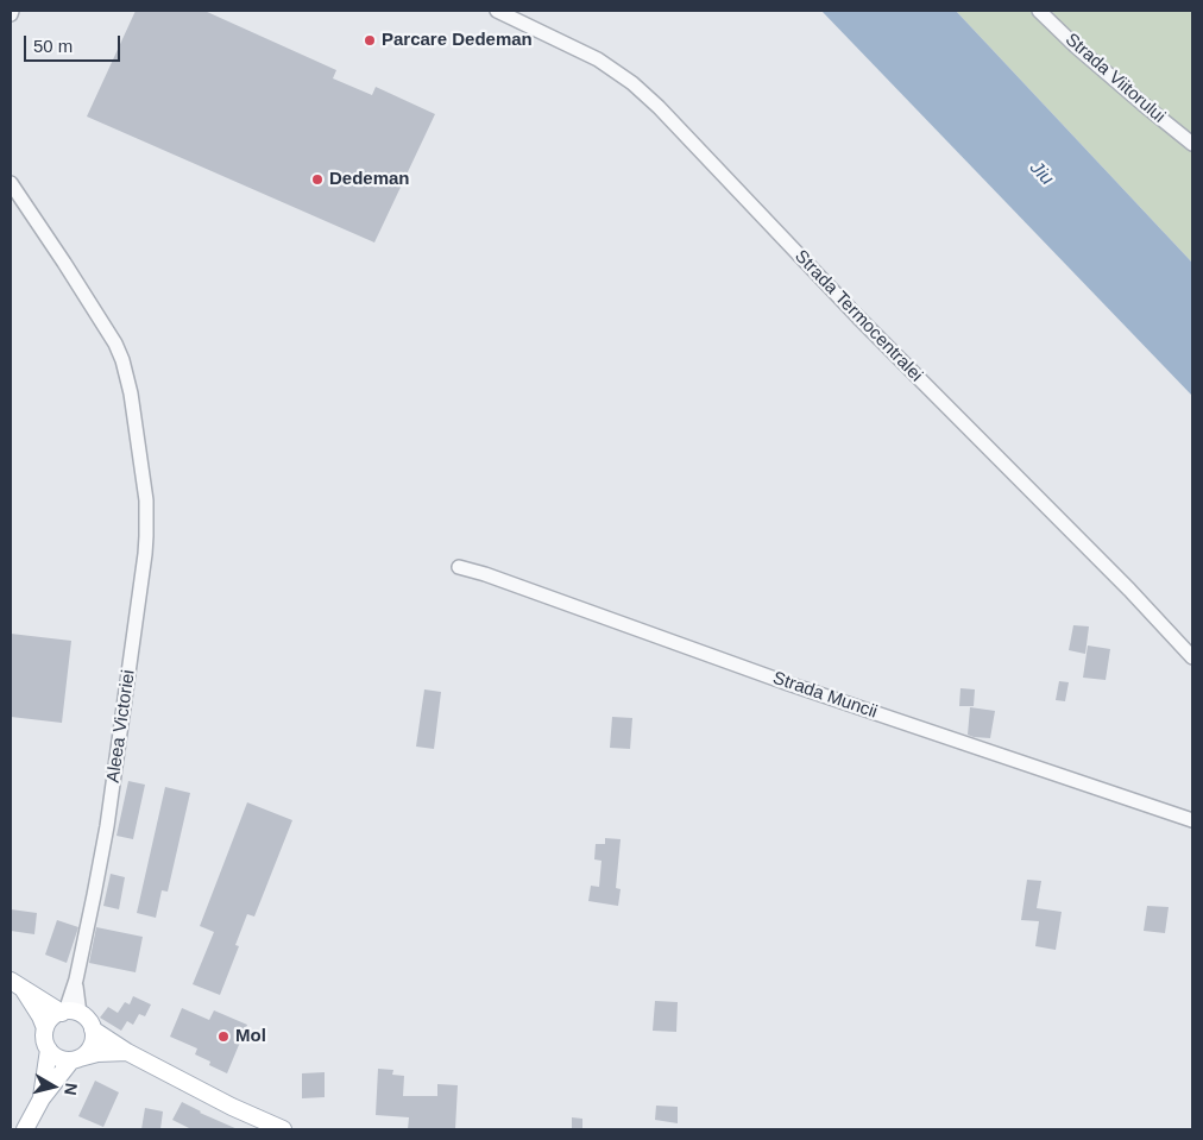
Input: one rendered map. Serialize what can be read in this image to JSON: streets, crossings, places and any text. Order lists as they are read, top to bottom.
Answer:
{
  "streets": {
    "street": [
      "Strada Viitorului",
      "Strada Termocentralei",
      "Strada Muncii",
      "Aleea Victoriei"
    ]
  },
  "water": ["Jiu"],
  "places": ["Parcare Dedeman", "Dedeman", "Mol"],
  "scale_bar": "50 m",
  "north": "right"
}
